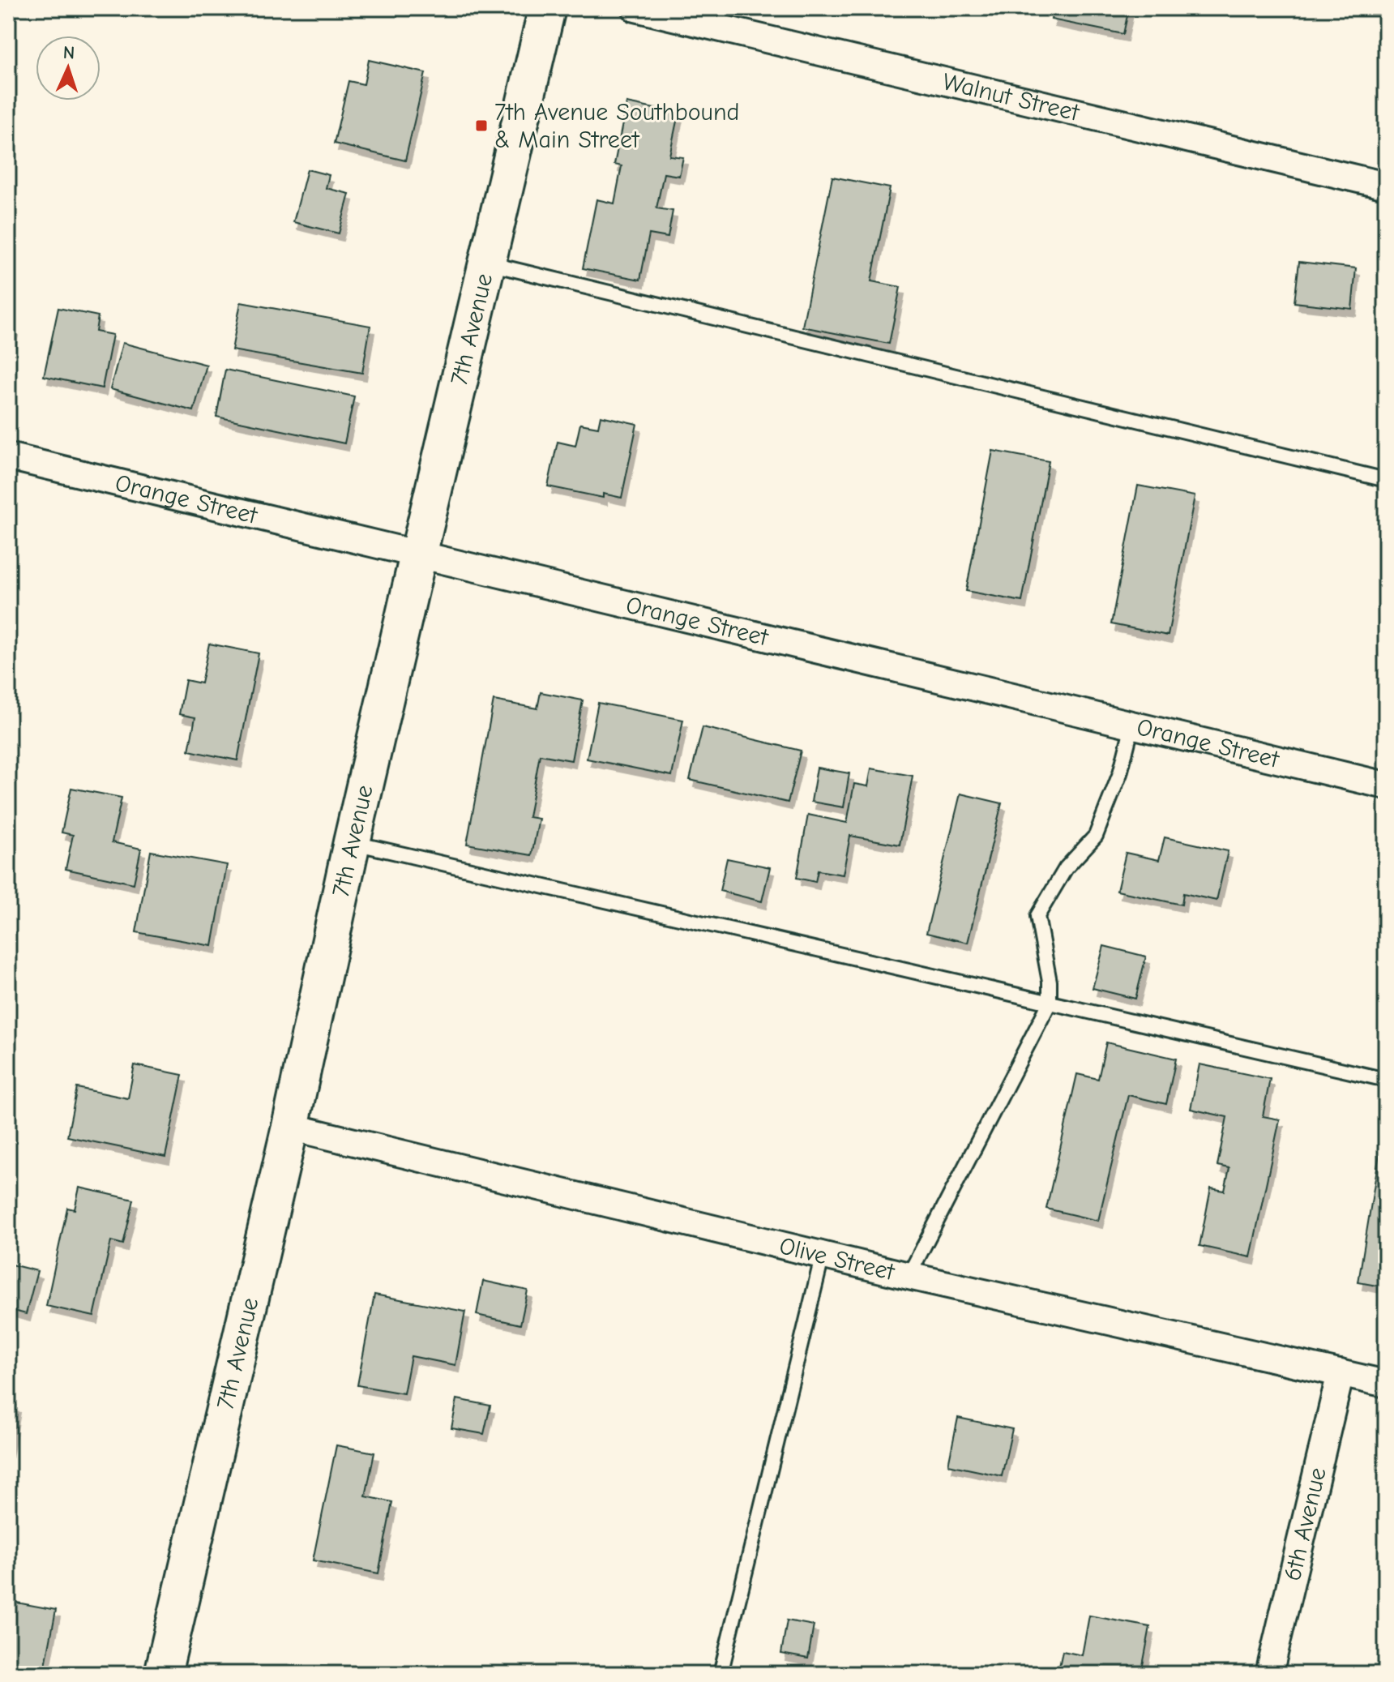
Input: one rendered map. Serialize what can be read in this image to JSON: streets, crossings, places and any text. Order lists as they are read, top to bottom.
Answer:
{
  "streets": {
    "street": [
      "Walnut Street",
      "7th Avenue",
      "Orange Street",
      "Olive Street",
      "6th Avenue"
    ]
  },
  "crossings": [
    ["7th Avenue", "Orange Street"],
    ["7th Avenue", "Olive Street"],
    ["Olive Street", "6th Avenue"]
  ],
  "places": {
    "transit": ["7th Avenue Southbound & Main Street"]
  },
  "north": "top"
}
